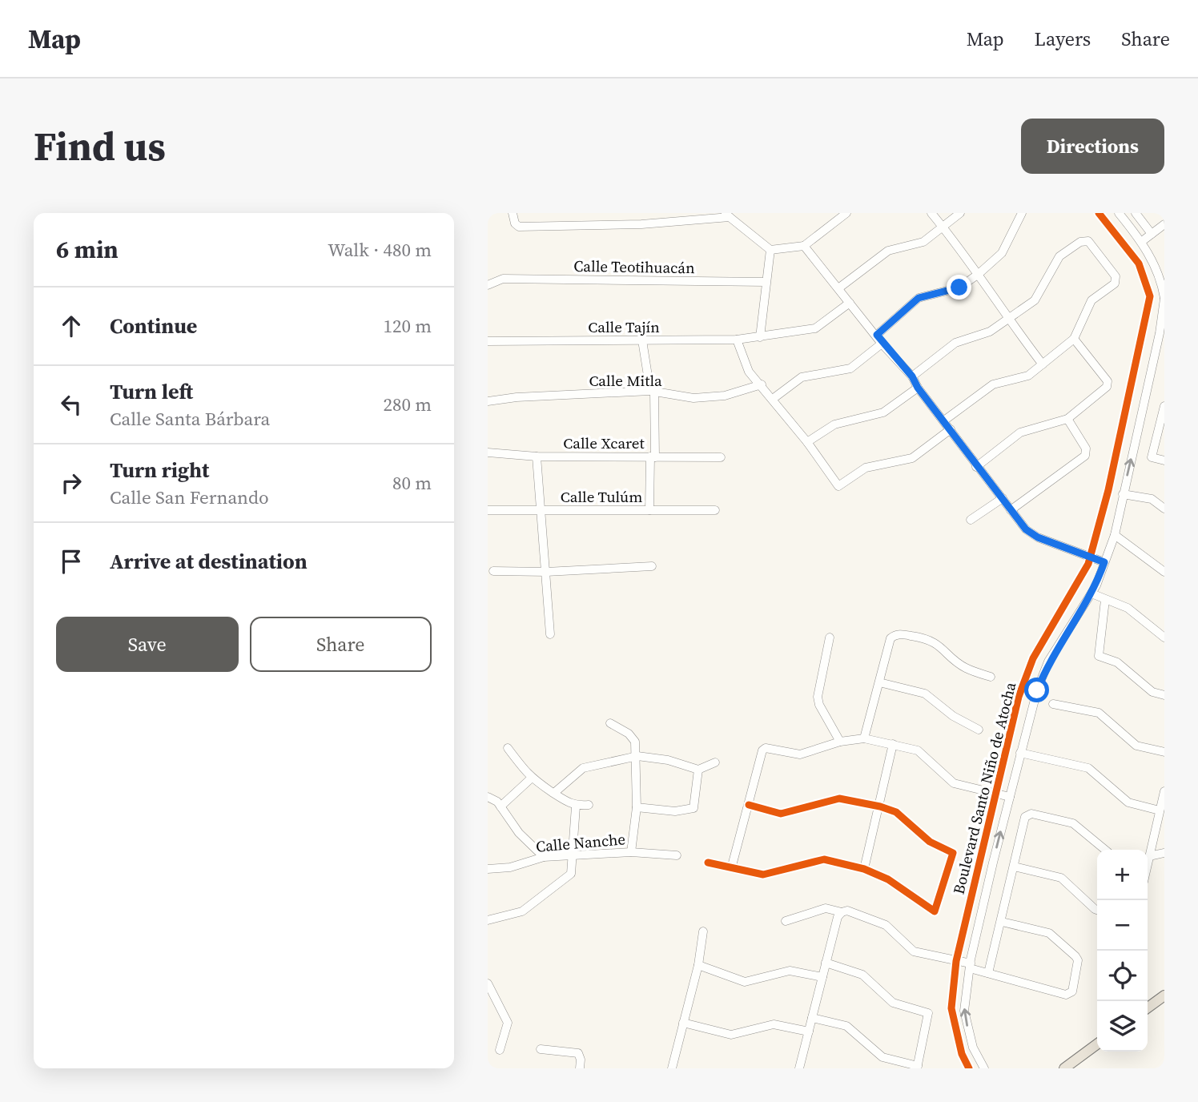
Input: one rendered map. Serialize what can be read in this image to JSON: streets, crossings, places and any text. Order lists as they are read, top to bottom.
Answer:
{
  "streets": {
    "street": [
      "Calle Teotihuacán",
      "Calle Tajín",
      "Calle Mitla",
      "Calle Xcaret",
      "Calle Tulúm",
      "Boulevard Santo Niño de Atocha",
      "Calle Nanche"
    ]
  },
  "page": {
    "header": "Map",
    "nav": ["Map", "Layers", "Share"],
    "buttons": [
      "Directions",
      ["Save", "Share"]
    ],
    "title": "Find us",
    "heading": ["6 min", "Walk · 480 m"],
    "list": [
      ["Continue", "120 m"],
      ["Turn left", "Calle Santa Bárbara", "280 m"],
      ["Turn right", "Calle San Fernando", "80 m"],
      "Arrive at destination"
    ],
    "map_buttons": ["+", "−"]
  }
}
